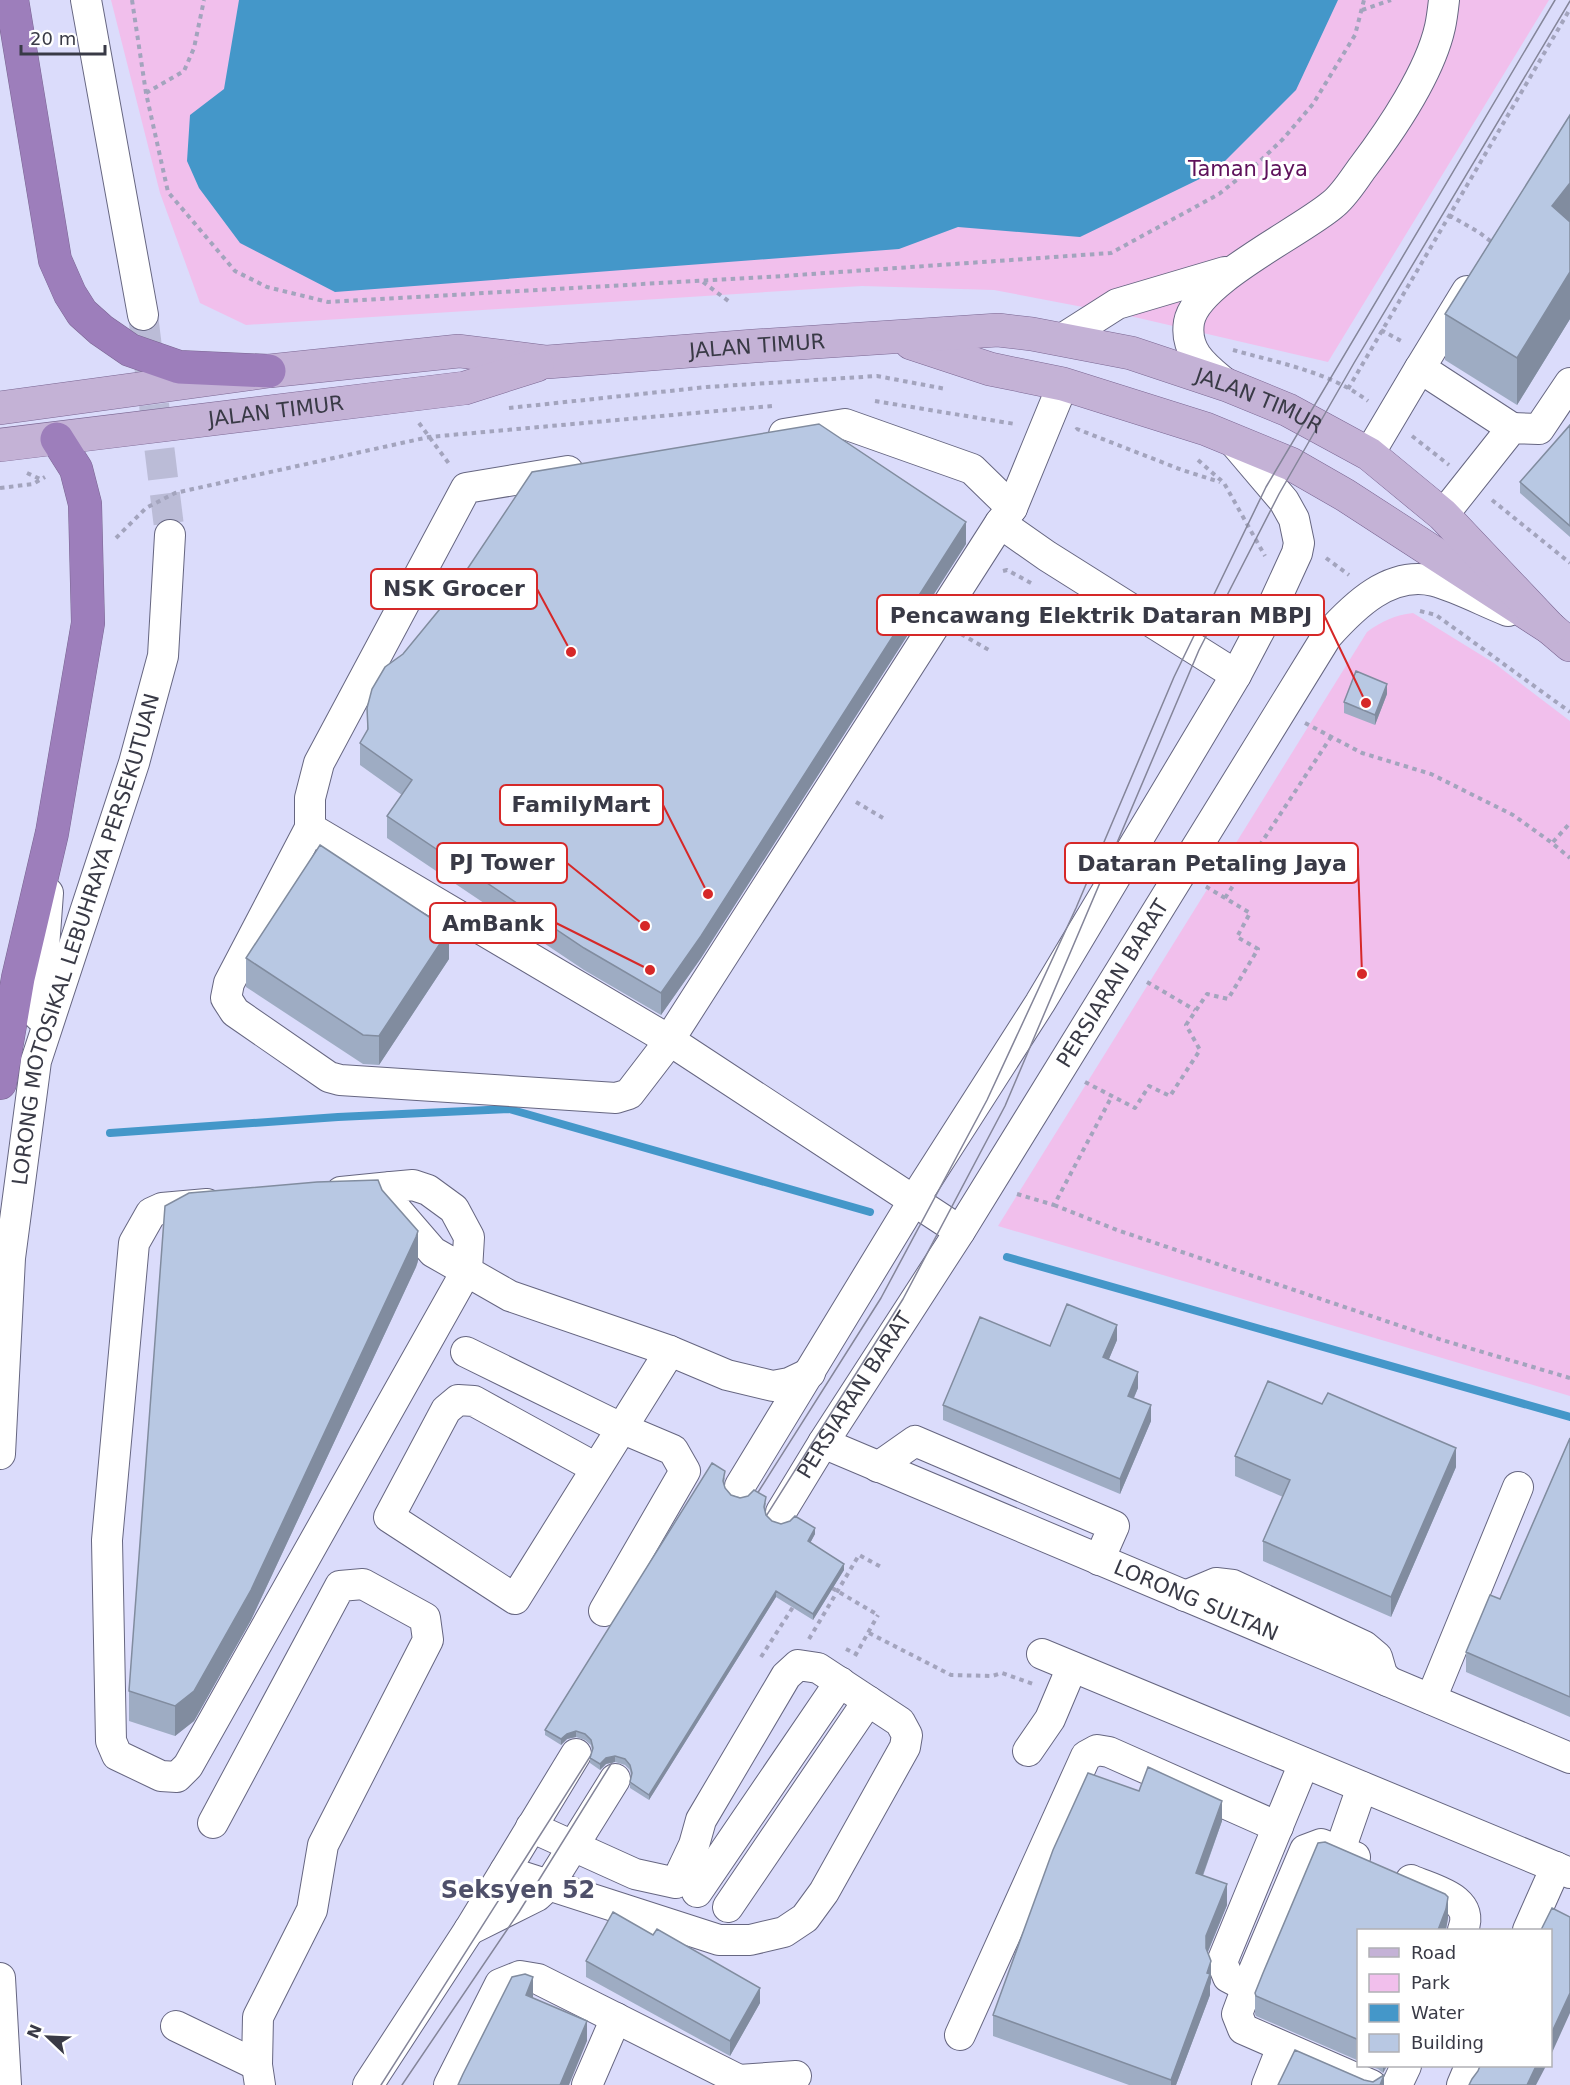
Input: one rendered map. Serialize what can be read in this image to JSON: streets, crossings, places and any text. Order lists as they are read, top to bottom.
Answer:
{
  "streets": {
    "main road": ["JALAN TIMUR"],
    "street": ["LORONG MOTOSIKAL LEBUHRAYA PERSEKUTUAN", "PERSIARAN BARAT", "LORONG SULTAN"]
  },
  "crossings": [
    ["JALAN TIMUR", "PERSIARAN BARAT"],
    ["PERSIARAN BARAT", "LORONG SULTAN"]
  ],
  "districts": ["Seksyen 52"],
  "parks": ["Taman Jaya"],
  "places": [
    "NSK Grocer",
    "Pencawang Elektrik Dataran MBPJ",
    "FamilyMart",
    "PJ Tower",
    "AmBank",
    "Dataran Petaling Jaya"
  ],
  "legend": [
    "Road",
    "Park",
    "Water",
    "Building"
  ],
  "scale_bar": "20 m",
  "north": "top left"
}
